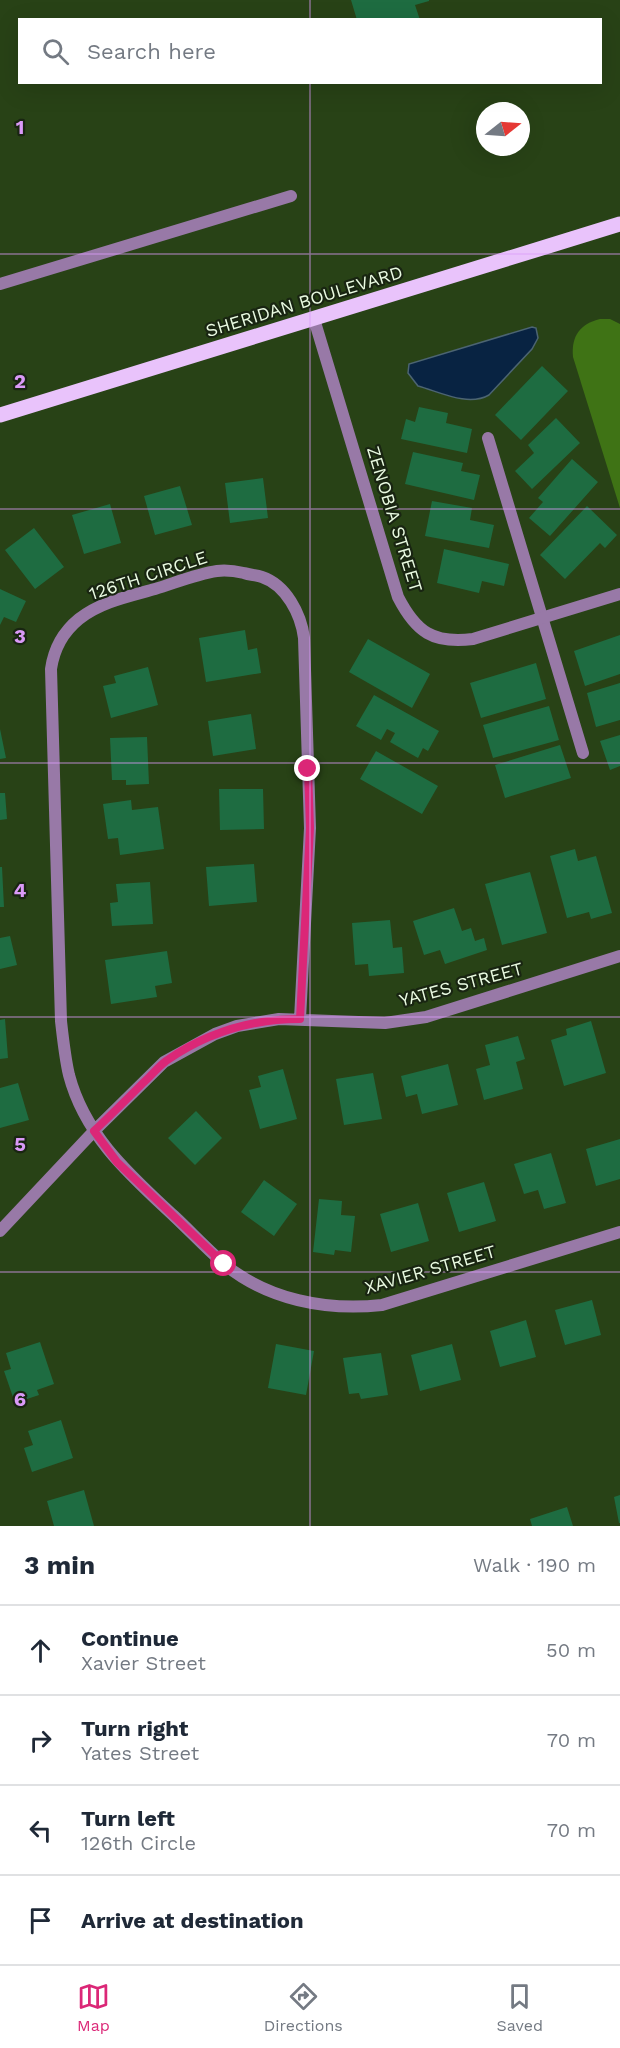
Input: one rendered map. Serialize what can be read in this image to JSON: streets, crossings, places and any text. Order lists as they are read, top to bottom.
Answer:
{
  "streets": {
    "main road": ["SHERIDAN BOULEVARD"],
    "street": [
      "ZENOBIA STREET",
      "126TH CIRCLE",
      "YATES STREET",
      "XAVIER STREET"
    ]
  },
  "crossings": [
    ["SHERIDAN BOULEVARD", "ZENOBIA STREET"],
    ["126TH CIRCLE", "YATES STREET"],
    ["126TH CIRCLE", "XAVIER STREET"],
    ["YATES STREET", "XAVIER STREET"]
  ],
  "north": "right",
  "page": {
    "search": "Search here",
    "heading": ["3 min", "Walk · 190 m"],
    "list": [
      ["Continue", "Xavier Street", "50 m"],
      ["Turn right", "Yates Street", "70 m"],
      ["Turn left", "126th Circle", "70 m"],
      "Arrive at destination"
    ],
    "nav": ["Map", "Directions", "Saved"]
  },
  "grid": {
    "rows": [
      "1",
      "2",
      "3",
      "4",
      "5",
      "6"
    ]
  }
}
